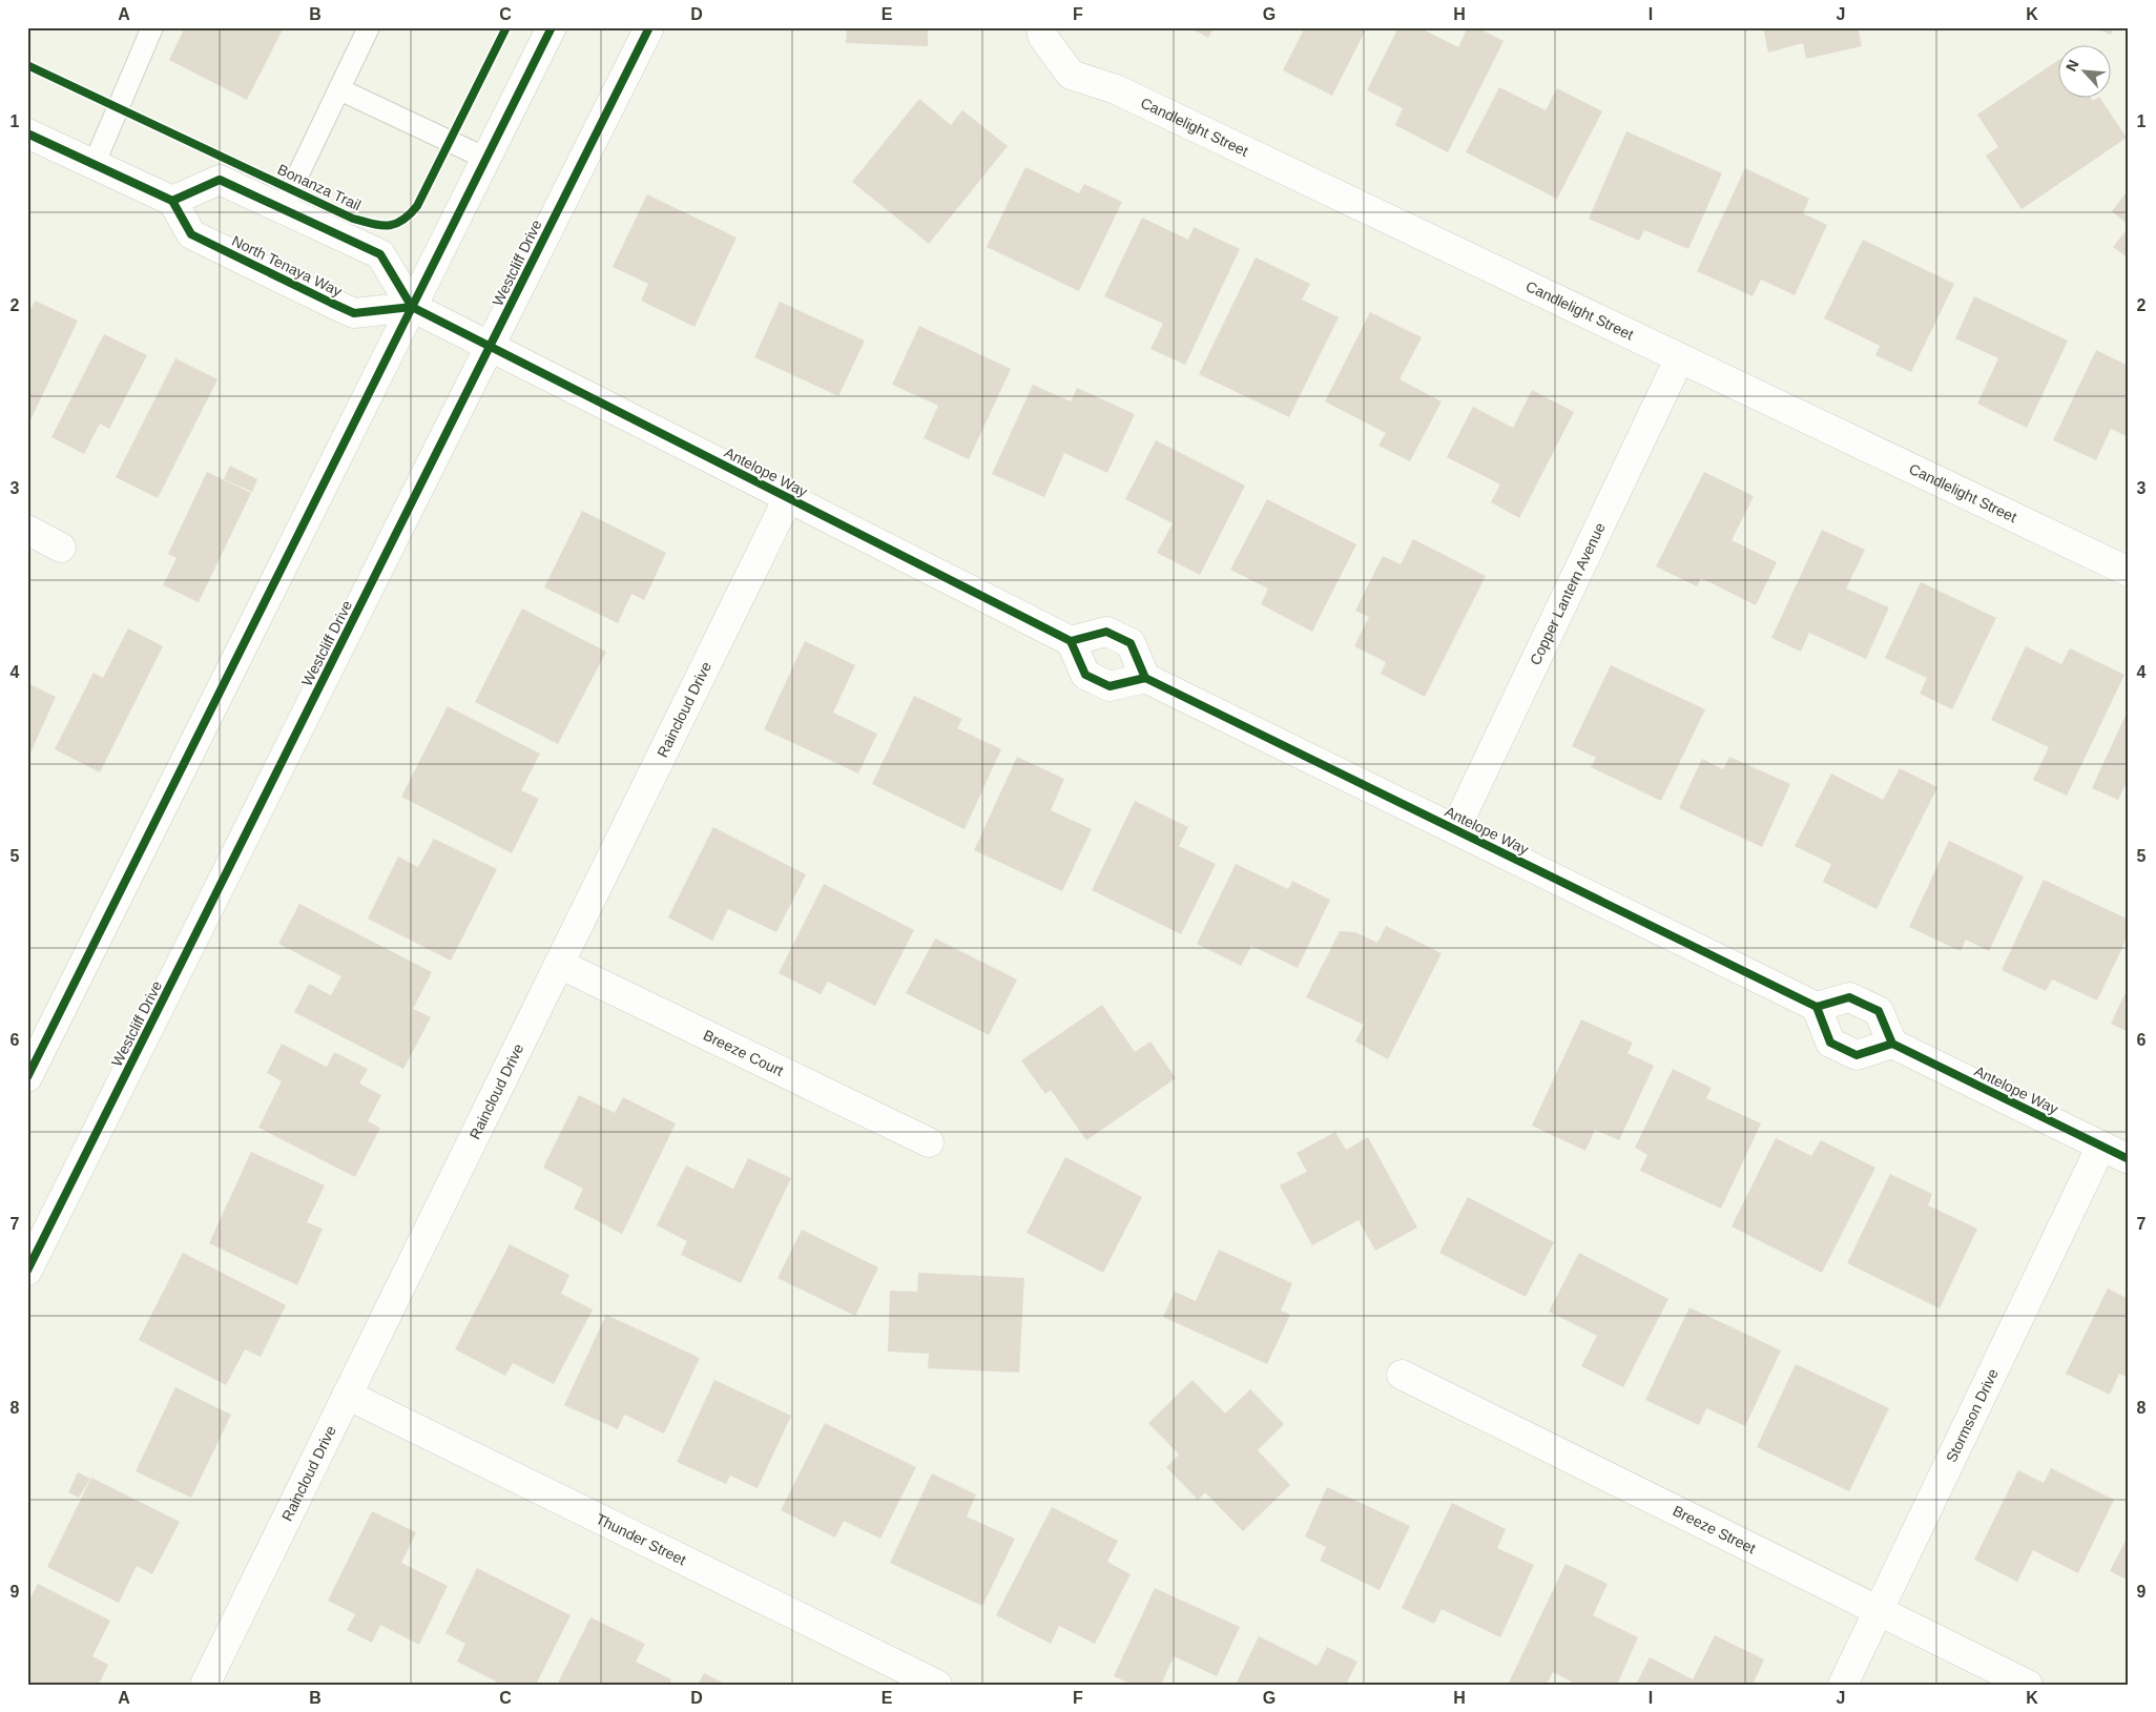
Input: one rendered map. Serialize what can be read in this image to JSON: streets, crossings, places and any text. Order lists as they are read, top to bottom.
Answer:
{
  "streets": {
    "street": [
      "Candlelight Street",
      "Westcliff Drive",
      "North Tenaya Way",
      "Antelope Way",
      "Copper Lantern Avenue",
      "Raincloud Drive",
      "Breeze Court",
      "Stormson Drive",
      "Breeze Street",
      "Thunder Street"
    ],
    "cycle path": ["Bonanza Trail"]
  },
  "crossings": [
    ["Candlelight Street", "Copper Lantern Avenue"],
    ["Westcliff Drive", "Antelope Way"],
    ["North Tenaya Way", "Antelope Way"],
    ["Antelope Way", "Copper Lantern Avenue"],
    ["Antelope Way", "Raincloud Drive"],
    ["Antelope Way", "Stormson Drive"],
    ["Raincloud Drive", "Breeze Court"],
    ["Raincloud Drive", "Thunder Street"],
    ["Stormson Drive", "Breeze Street"]
  ],
  "north": "top left",
  "grid": {
    "columns": [
      "A",
      "B",
      "C",
      "D",
      "E",
      "F",
      "G",
      "H",
      "I",
      "J",
      "K"
    ],
    "rows": [
      "1",
      "2",
      "3",
      "4",
      "5",
      "6",
      "7",
      "8",
      "9"
    ]
  }
}
